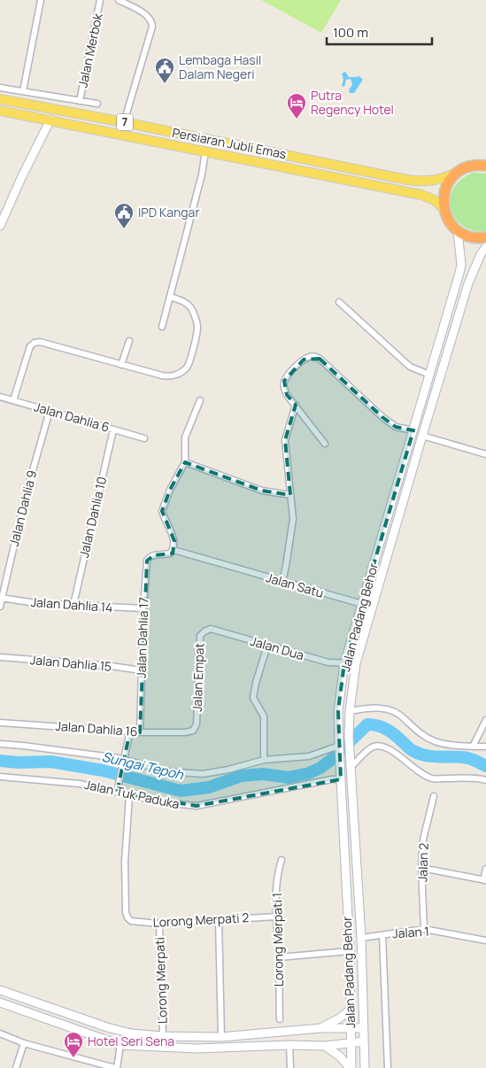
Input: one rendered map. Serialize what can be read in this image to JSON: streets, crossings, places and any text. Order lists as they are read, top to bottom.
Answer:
{
  "streets": {
    "highway": ["7"],
    "main road": ["Persiaran Jubli Emas", "Jalan Padang Behor"],
    "street": [
      "Jalan Merbok",
      "Jalan Dahlia 6",
      "Jalan Dahlia 9",
      "Jalan Dahlia 10",
      "Jalan Satu",
      "Jalan Dahlia 14",
      "Jalan Dahlia 17",
      "Jalan Dua",
      "Jalan Dahlia 15",
      "Jalan Empat",
      "Jalan Dahlia 16",
      "Jalan Tuk Paduka",
      "Jalan 2",
      "Lorong Merpati 2",
      "Jalan 1",
      "Lorong Merpati 1",
      "Lorong Merpati"
    ]
  },
  "crossings": [
    ["7", "Persiaran Jubli Emas"],
    ["7", "Jalan Padang Behor"],
    ["Jalan Dahlia 6", "Jalan Dahlia 9"],
    ["Jalan Dahlia 6", "Jalan Dahlia 10"],
    ["Jalan Dahlia 9", "Jalan Dahlia 14"],
    ["Jalan Dahlia 10", "Jalan Dahlia 14"],
    ["Jalan Satu", "Jalan Padang Behor"],
    ["Jalan Satu", "Jalan Dahlia 17"],
    ["Jalan Dahlia 14", "Jalan Dahlia 17"],
    ["Jalan Padang Behor", "Jalan Dua"],
    ["Jalan Padang Behor", "Jalan Tuk Paduka"],
    ["Jalan Padang Behor", "Jalan 1"],
    ["Jalan Dahlia 17", "Jalan Dahlia 15"],
    ["Jalan Dahlia 17", "Jalan Dahlia 16"],
    ["Jalan Dua", "Jalan Empat"],
    ["Jalan Empat", "Jalan Dahlia 16"],
    ["Jalan Tuk Paduka", "Lorong Merpati 2"],
    ["Jalan 2", "Jalan 1"],
    ["Lorong Merpati 2", "Lorong Merpati 1"],
    ["Lorong Merpati 2", "Lorong Merpati"]
  ],
  "water": ["Sungai Tepoh"],
  "places": {
    "public building": ["Lembaga Hasil Dalam Negeri", "IPD Kangar"],
    "hotel": ["Putra Regency Hotel", "Hotel Seri Sena"]
  },
  "scale_bar": "100 m"
}
